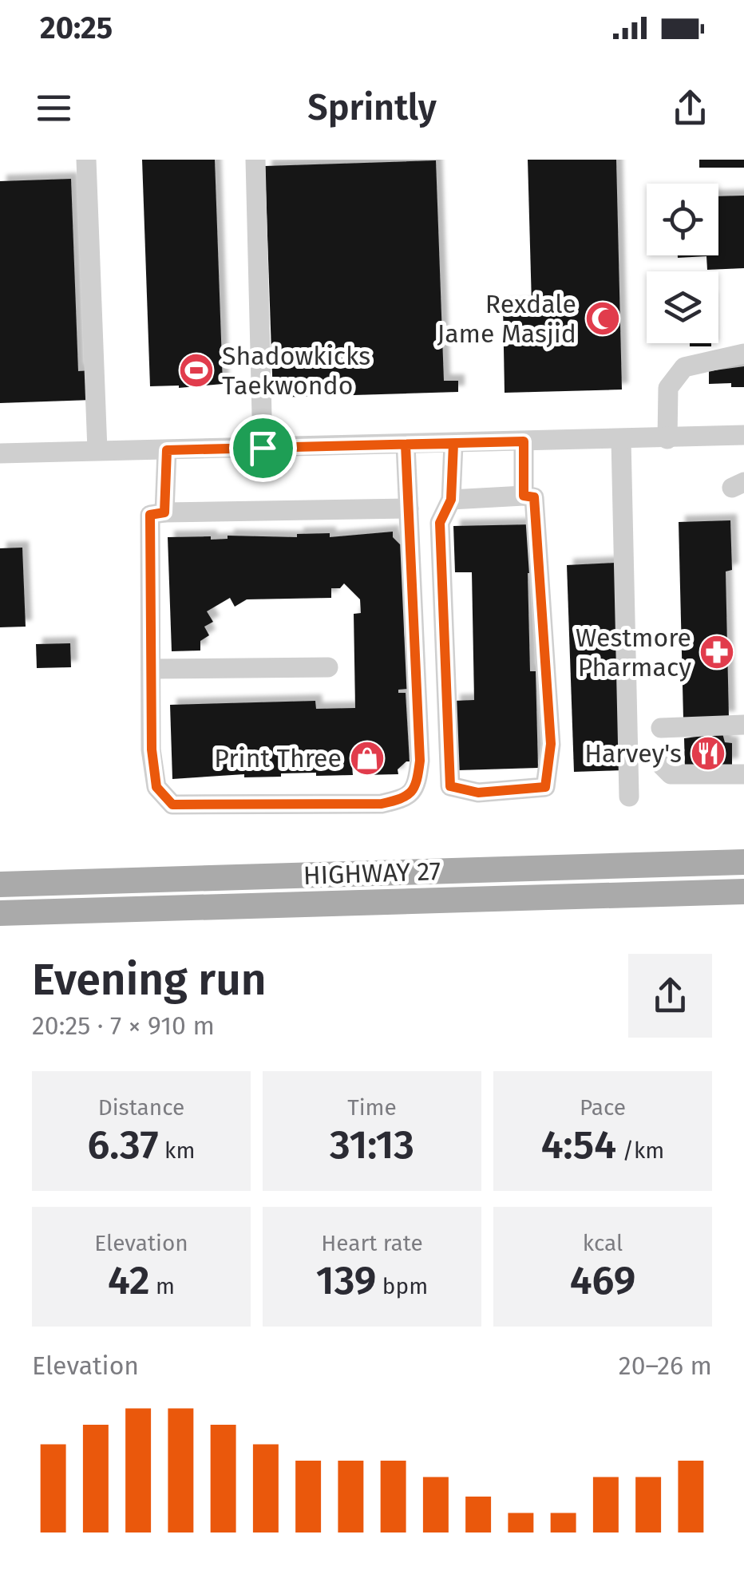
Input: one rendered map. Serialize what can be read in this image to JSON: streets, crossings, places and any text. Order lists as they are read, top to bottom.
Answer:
{
  "streets": {
    "main road": ["HIGHWAY 27"]
  },
  "places": {
    "mosque": ["Rexdale Jame Masjid"],
    "sports": ["Shadowkicks Taekwondo"],
    "pharmacy": ["Westmore Pharmacy"],
    "restaurant": ["Harvey's"],
    "shop": ["Print Three"]
  },
  "page": {
    "status": "20:25",
    "header": "Sprintly",
    "heading": ["Evening run", "20:25 · 7 × 910 m"],
    "stats": [
      ["Distance", "6.37 km"],
      ["Time", "31:13"],
      ["Pace", "4:54 /km"],
      ["Elevation", "42 m"],
      ["Heart rate", "139 bpm"],
      ["kcal", "469"]
    ],
    "chart": ["Elevation", "20–26 m"]
  }
}
